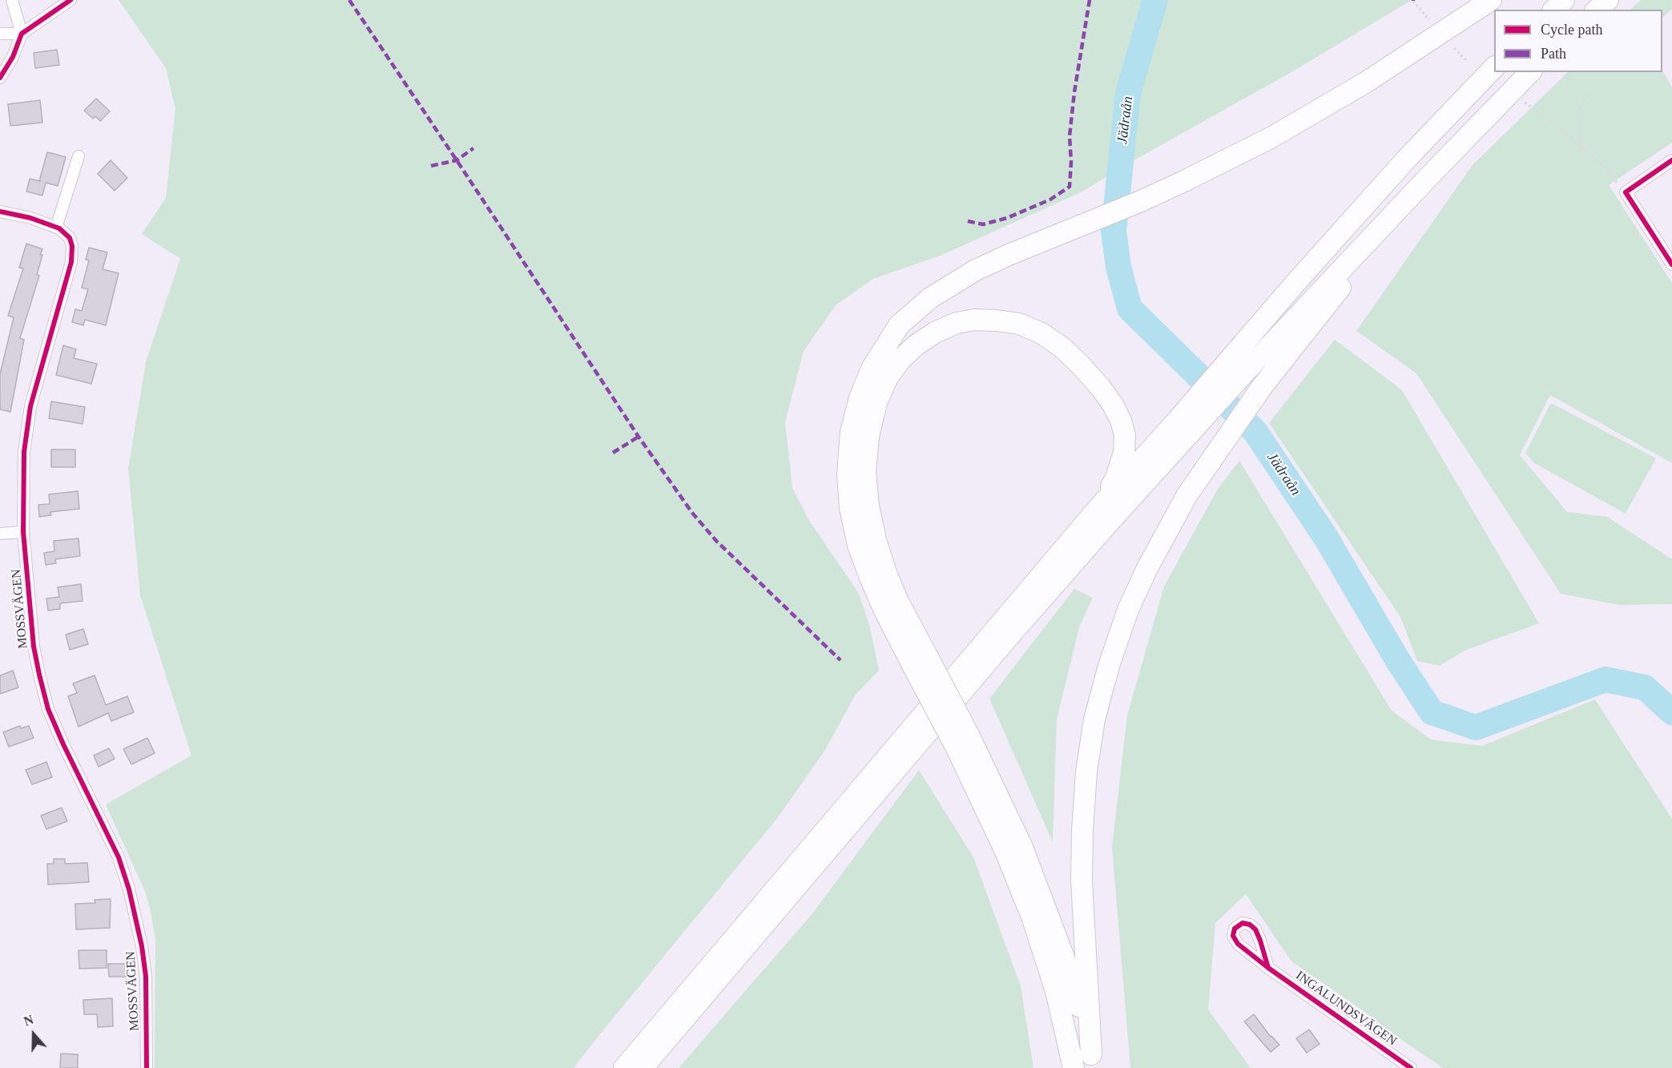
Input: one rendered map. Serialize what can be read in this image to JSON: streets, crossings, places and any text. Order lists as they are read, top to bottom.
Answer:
{
  "streets": {
    "street": ["MOSSVÄGEN", "INGALUNDSVÄGEN"]
  },
  "water": ["Jädraån"],
  "legend": ["Cycle path", "Path"],
  "north": "top"
}
